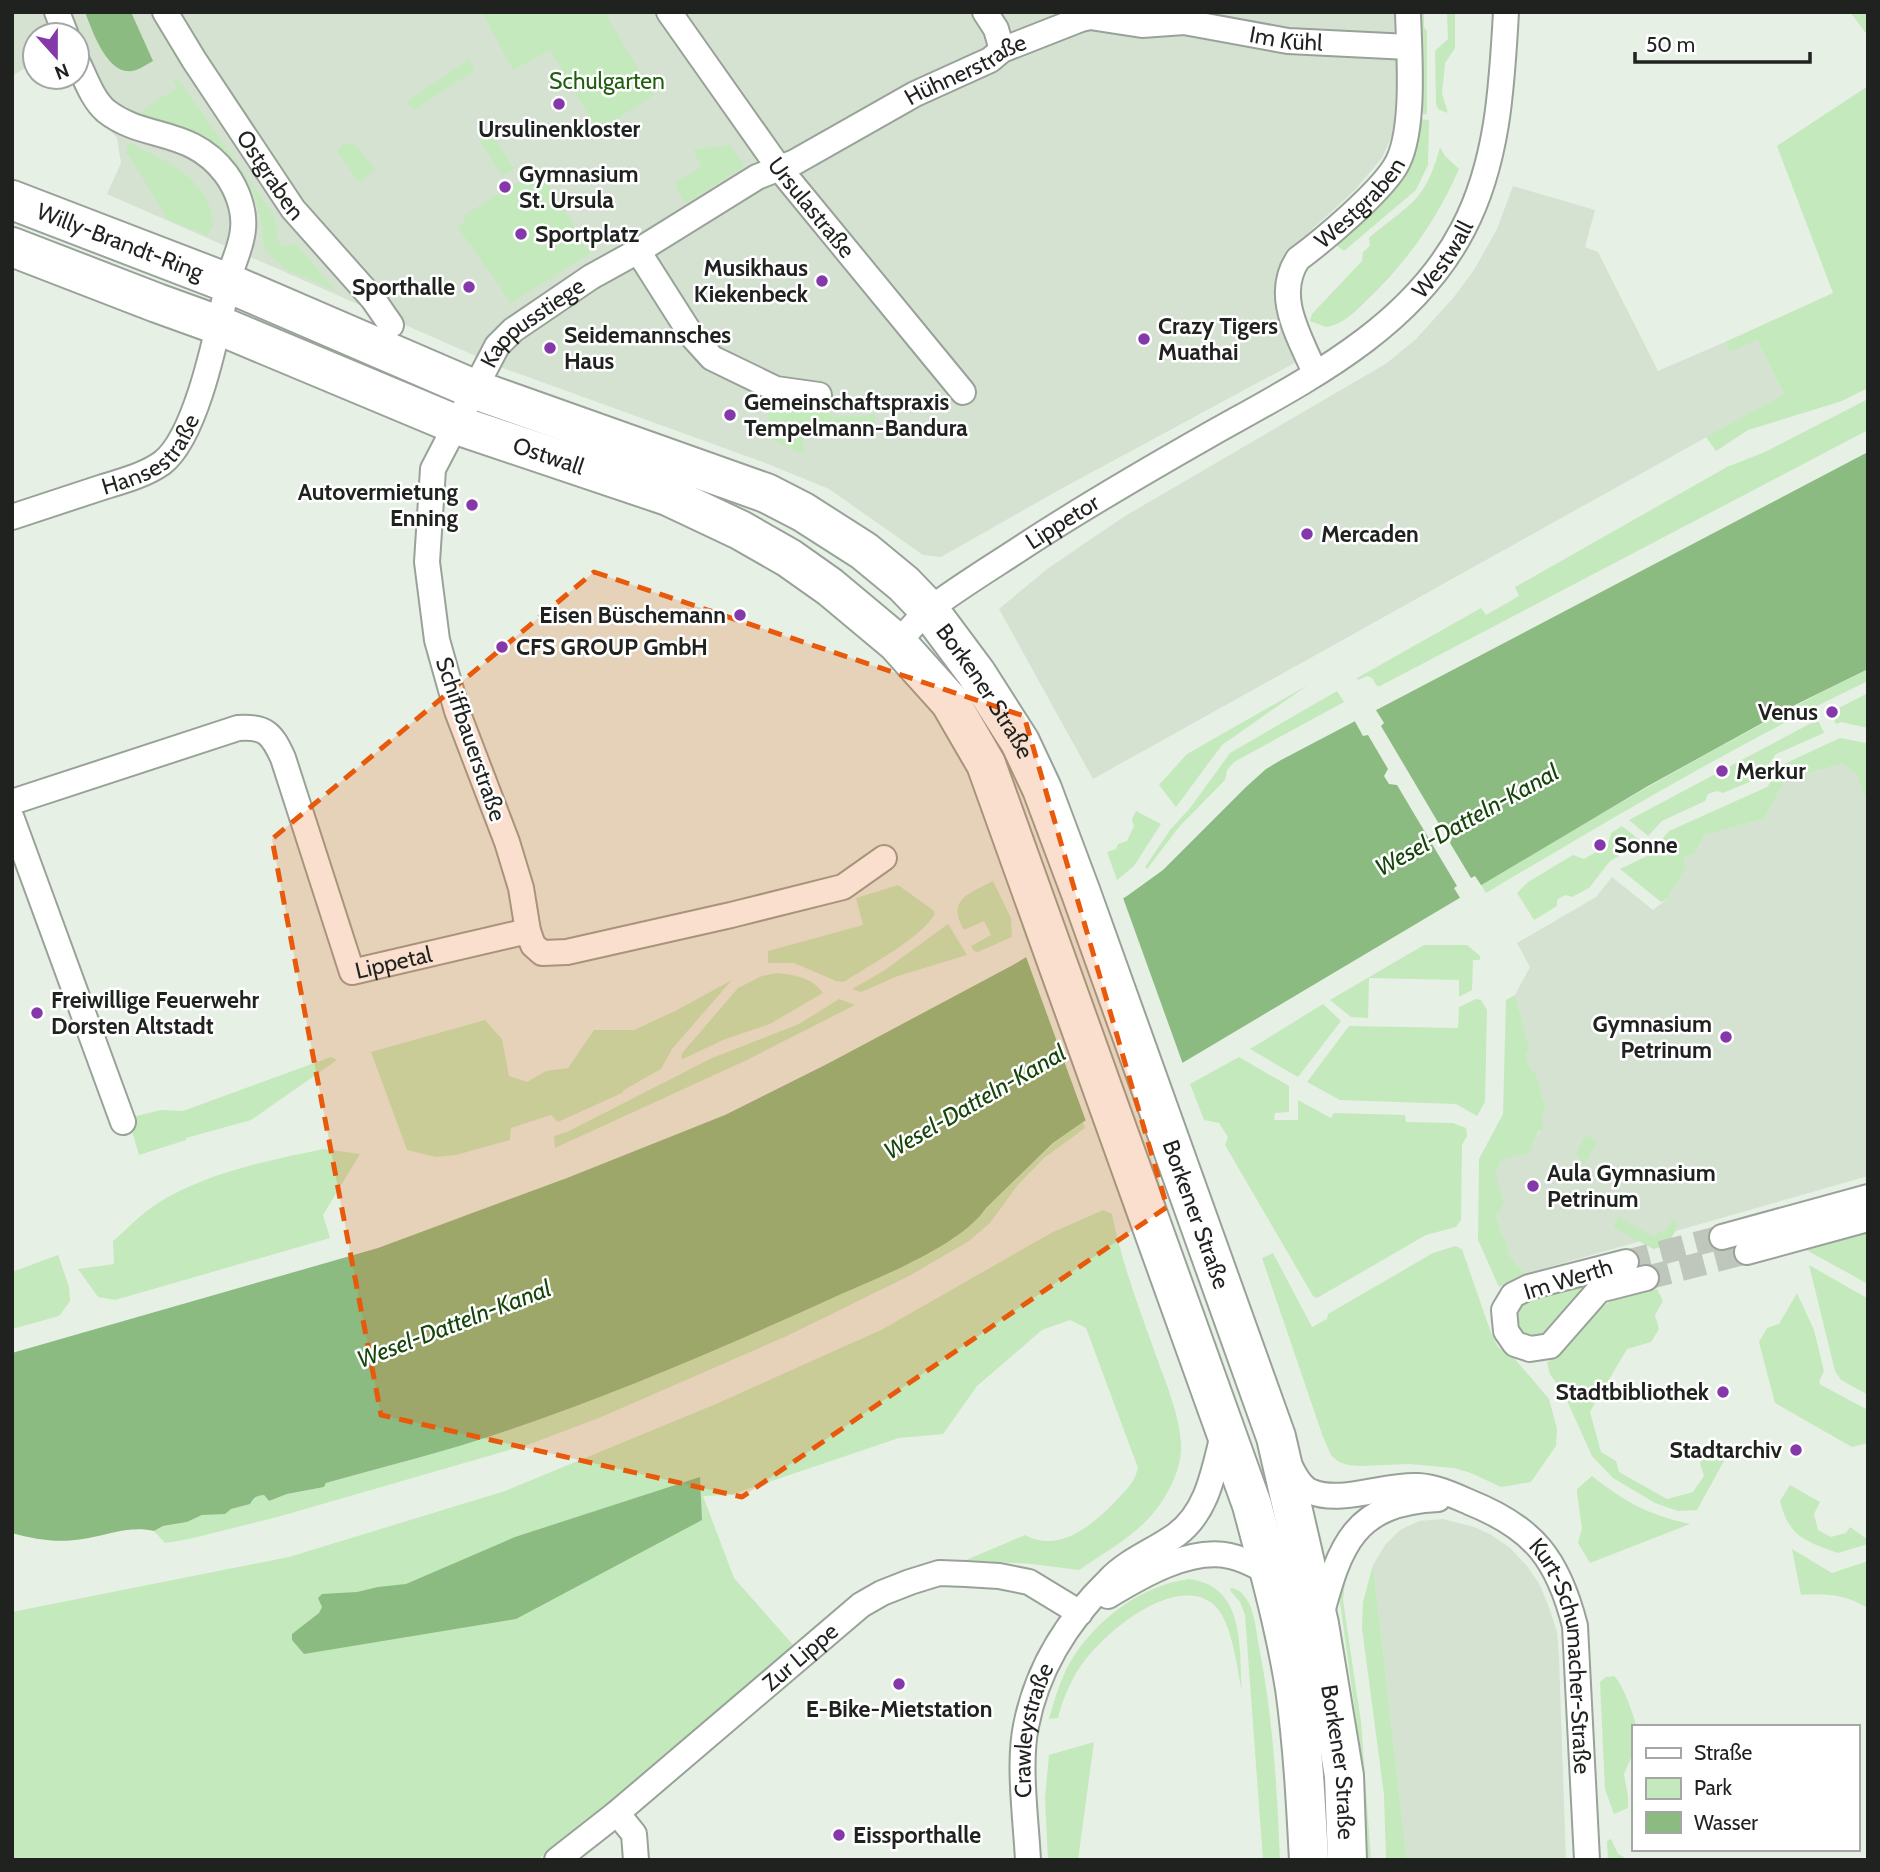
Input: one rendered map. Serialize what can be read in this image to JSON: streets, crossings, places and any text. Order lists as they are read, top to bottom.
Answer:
{
  "streets": {
    "main road": ["Willy-Brandt-Ring", "Ostwall", "Borkener Straße"],
    "street": [
      "Im Kühl",
      "Hühnerstraße",
      "Ostgraben",
      "Westgraben",
      "Ursulastraße",
      "Westwall",
      "Kappusstiege",
      "Hansestraße",
      "Lippetor",
      "Schiffbauerstraße",
      "Lippetal",
      "Im Werth",
      "Zur Lippe",
      "Kurt-Schumacher-Straße",
      "Crawleystraße"
    ]
  },
  "crossings": [
    ["Im Kühl", "Hühnerstraße"],
    ["Im Kühl", "Westgraben"],
    ["Hühnerstraße", "Ursulastraße"],
    ["Hühnerstraße", "Kappusstiege"],
    ["Westgraben", "Westwall"],
    ["Ursulastraße", "Kappusstiege"],
    ["Willy-Brandt-Ring", "Hansestraße"],
    ["Willy-Brandt-Ring", "Ostwall"],
    ["Westwall", "Lippetor"],
    ["Kappusstiege", "Ostwall"],
    ["Kappusstiege", "Schiffbauerstraße"],
    ["Hansestraße", "Ostwall"],
    ["Ostwall", "Lippetor"],
    ["Ostwall", "Borkener Straße"],
    ["Ostwall", "Schiffbauerstraße"],
    ["Lippetor", "Borkener Straße"],
    ["Borkener Straße", "Kurt-Schumacher-Straße"],
    ["Borkener Straße", "Crawleystraße"],
    ["Schiffbauerstraße", "Lippetal"],
    ["Zur Lippe", "Crawleystraße"]
  ],
  "water": ["Wesel-Datteln-Kanal"],
  "parks": ["Schulgarten"],
  "places": [
    "Ursulinenkloster",
    "Gymnasium St. Ursula",
    "Sportplatz",
    "Musikhaus Kiekenbeck",
    "Sporthalle",
    "Crazy Tigers Muathai",
    "Seidemannsches Haus",
    "Gemeinschaftspraxis Tempelmann-Bandura",
    "Autovermietung Enning",
    "Mercaden",
    "Eisen Büschemann",
    "CFS GROUP GmbH",
    "Venus",
    "Merkur",
    "Sonne",
    "Freiwillige Feuerwehr Dorsten Altstadt",
    "Gymnasium Petrinum",
    "Aula Gymnasium Petrinum",
    "Stadtbibliothek",
    "Stadtarchiv",
    "E-Bike-Mietstation",
    "Eissporthalle"
  ],
  "legend": ["Straße", "Park", "Wasser"],
  "scale_bar": "50 m",
  "north": "bottom"
}
